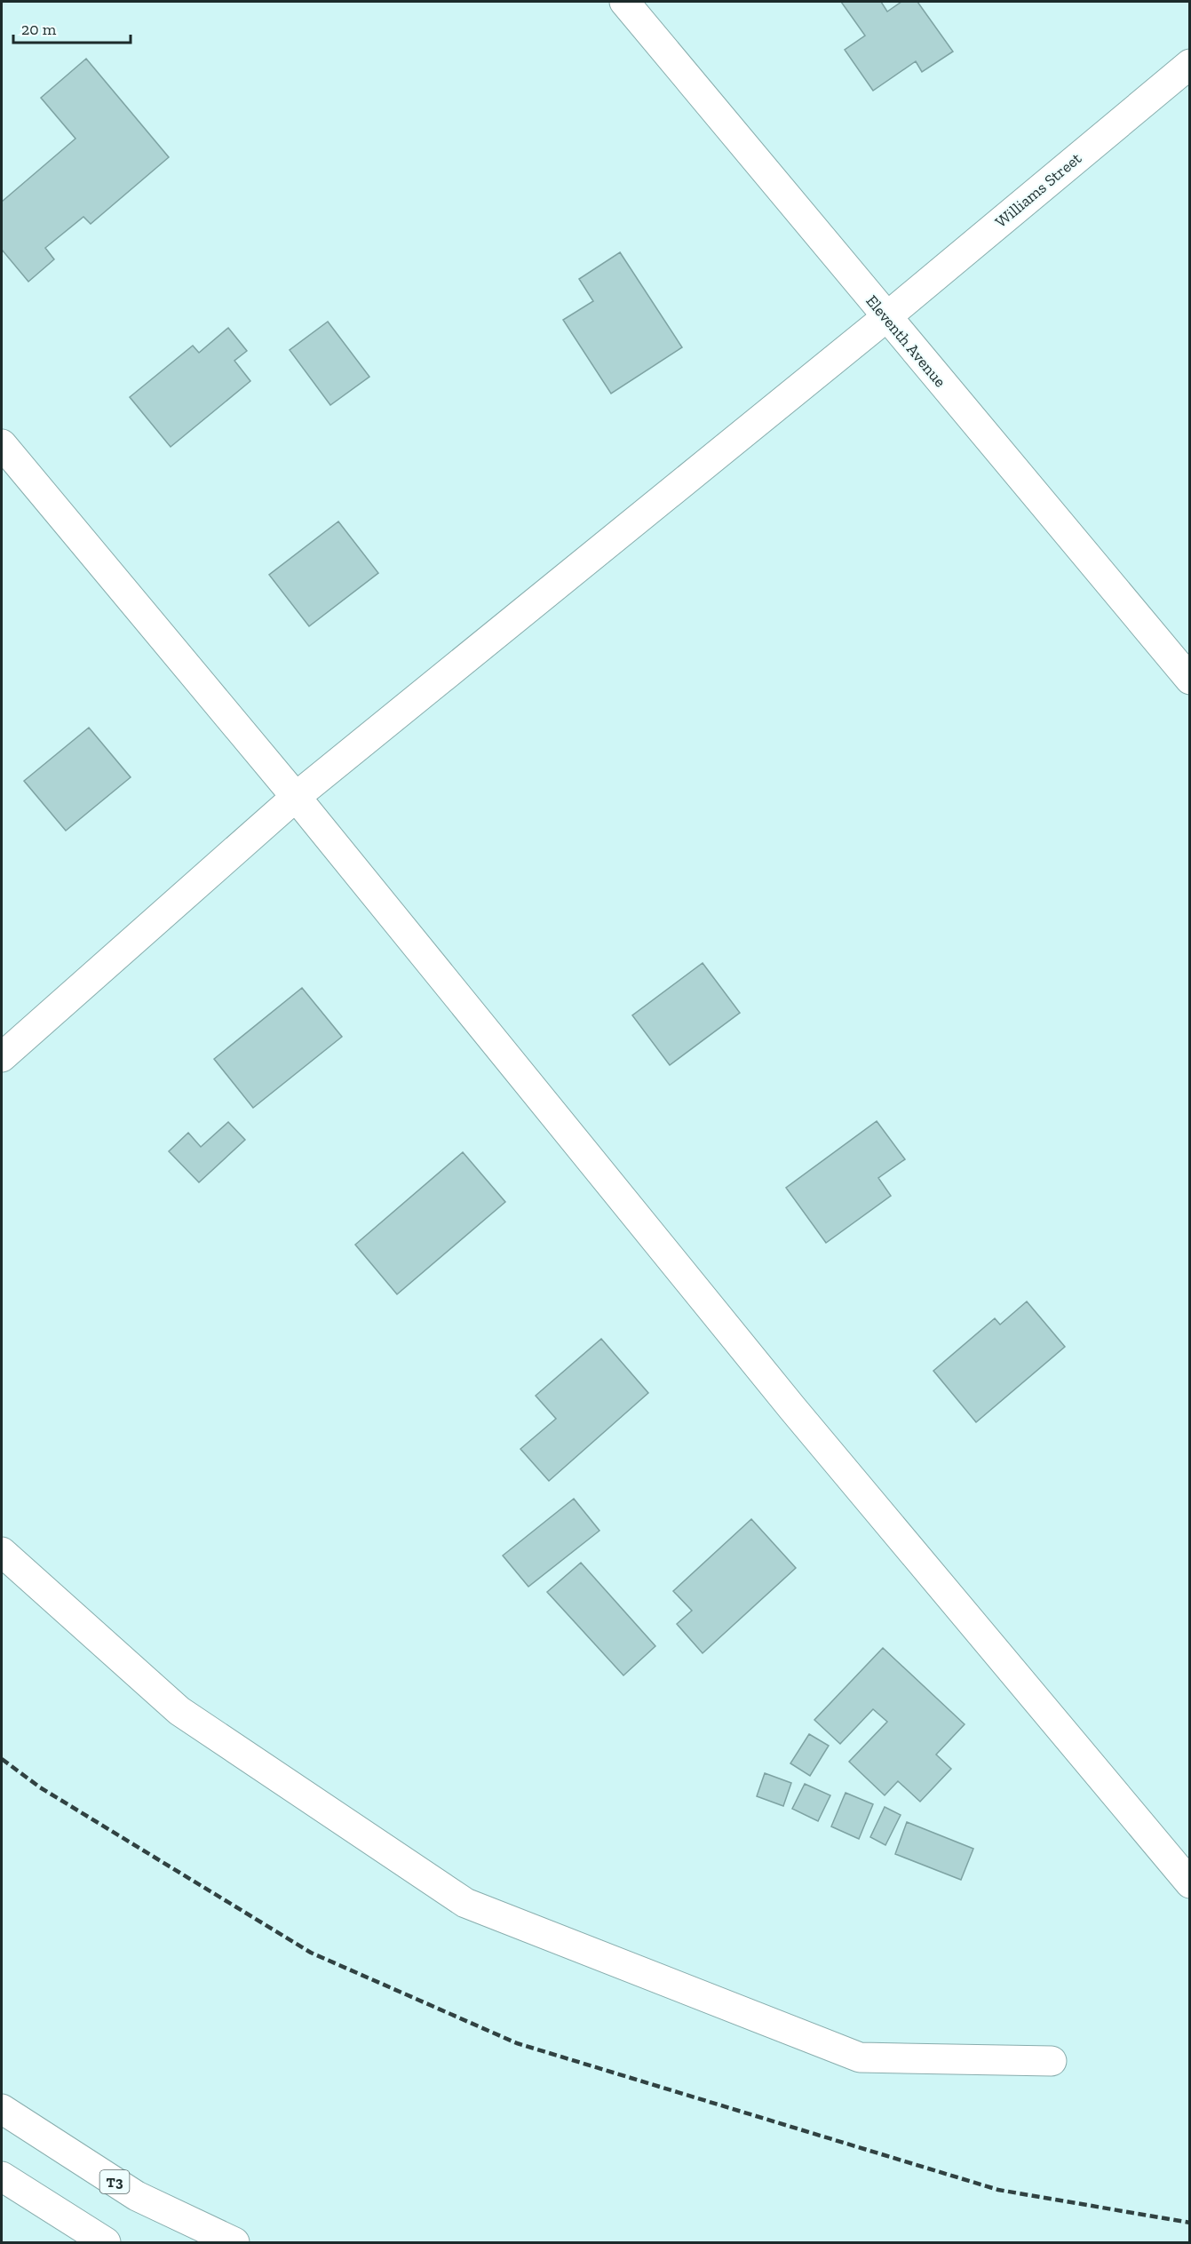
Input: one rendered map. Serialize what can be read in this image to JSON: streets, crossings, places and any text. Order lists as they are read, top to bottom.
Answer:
{
  "streets": {
    "main road": ["Williams Street", "Eleventh Avenue", "T3"]
  },
  "crossings": [
    ["Williams Street", "Eleventh Avenue"]
  ],
  "scale_bar": "20 m"
}
